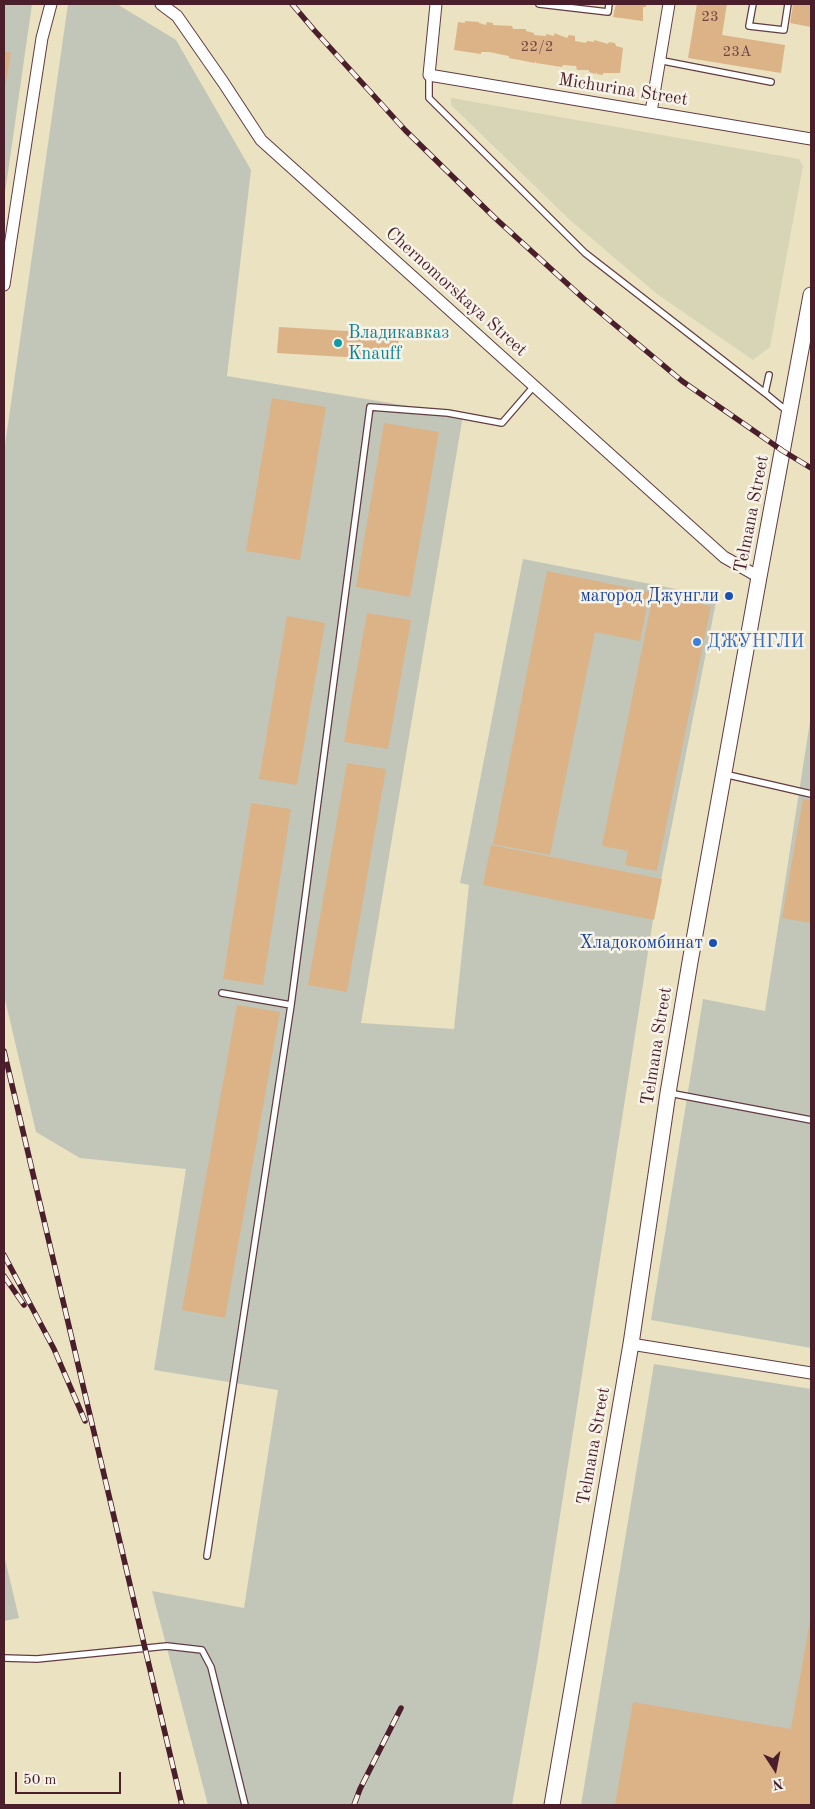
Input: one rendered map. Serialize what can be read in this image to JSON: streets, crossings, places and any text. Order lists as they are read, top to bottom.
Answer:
{
  "streets": {
    "street": ["Michurina Street", "Chernomorskaya Street", "Telmana Street"]
  },
  "crossings": [
    ["Chernomorskaya Street", "Telmana Street"]
  ],
  "places": [
    "Владикавказ Knauff",
    "магород Джунгли",
    "ДЖУНГЛИ",
    "Хладокомбинат"
  ],
  "house_numbers": ["23", "22/2", "23А"],
  "scale_bar": "50 m",
  "north": "bottom"
}
